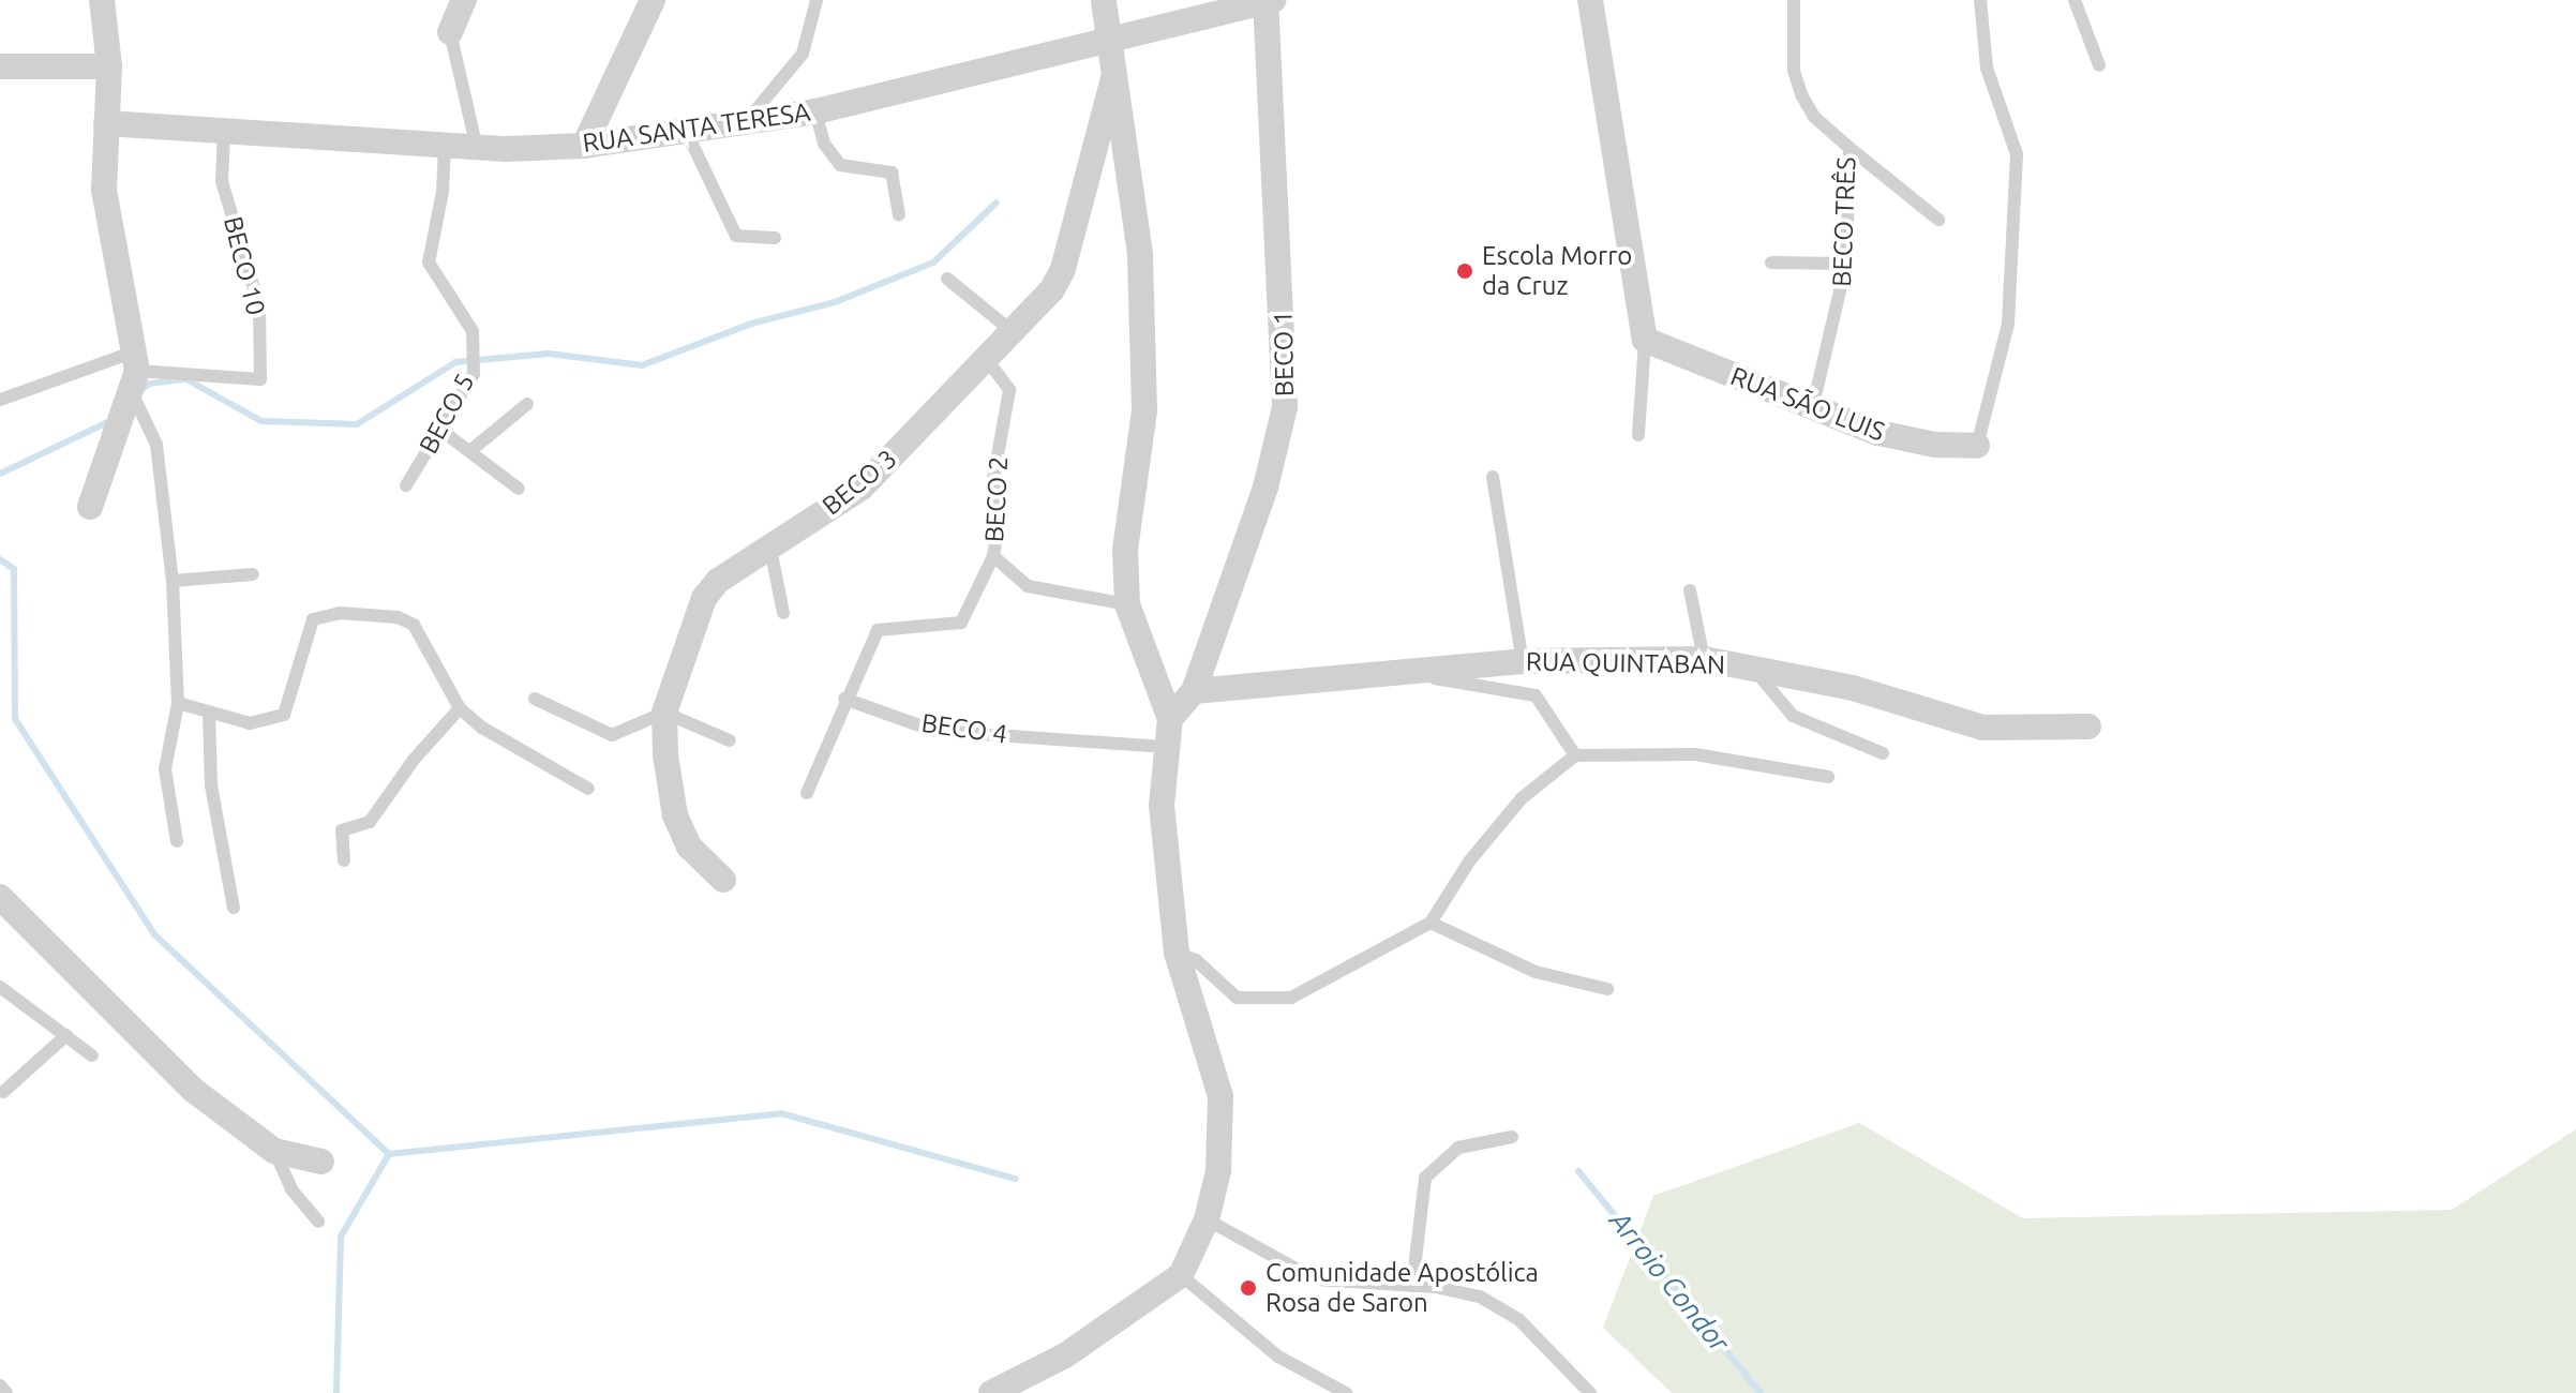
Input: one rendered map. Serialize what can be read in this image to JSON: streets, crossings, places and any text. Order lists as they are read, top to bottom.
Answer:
{
  "streets": {
    "street": [
      "RUA SANTA TERESA",
      "BECO 1",
      "RUA SÃO LUIS",
      "BECO 3",
      "RUA QUINTABAN"
    ],
    "lane": [
      "BECO TRÊS",
      "BECO 10",
      "BECO 5",
      "BECO 2",
      "BECO 4"
    ]
  },
  "crossings": [
    ["RUA SANTA TERESA", "BECO 10"],
    ["RUA SANTA TERESA", "BECO 1"],
    ["RUA SANTA TERESA", "BECO 5"],
    ["BECO TRÊS", "RUA SÃO LUIS"],
    ["BECO 1", "RUA QUINTABAN"],
    ["BECO 3", "BECO 2"]
  ],
  "water": ["Arroio Condor"],
  "places": ["Escola Morro da Cruz", "Comunidade Apostólica Rosa de Saron"]
}
